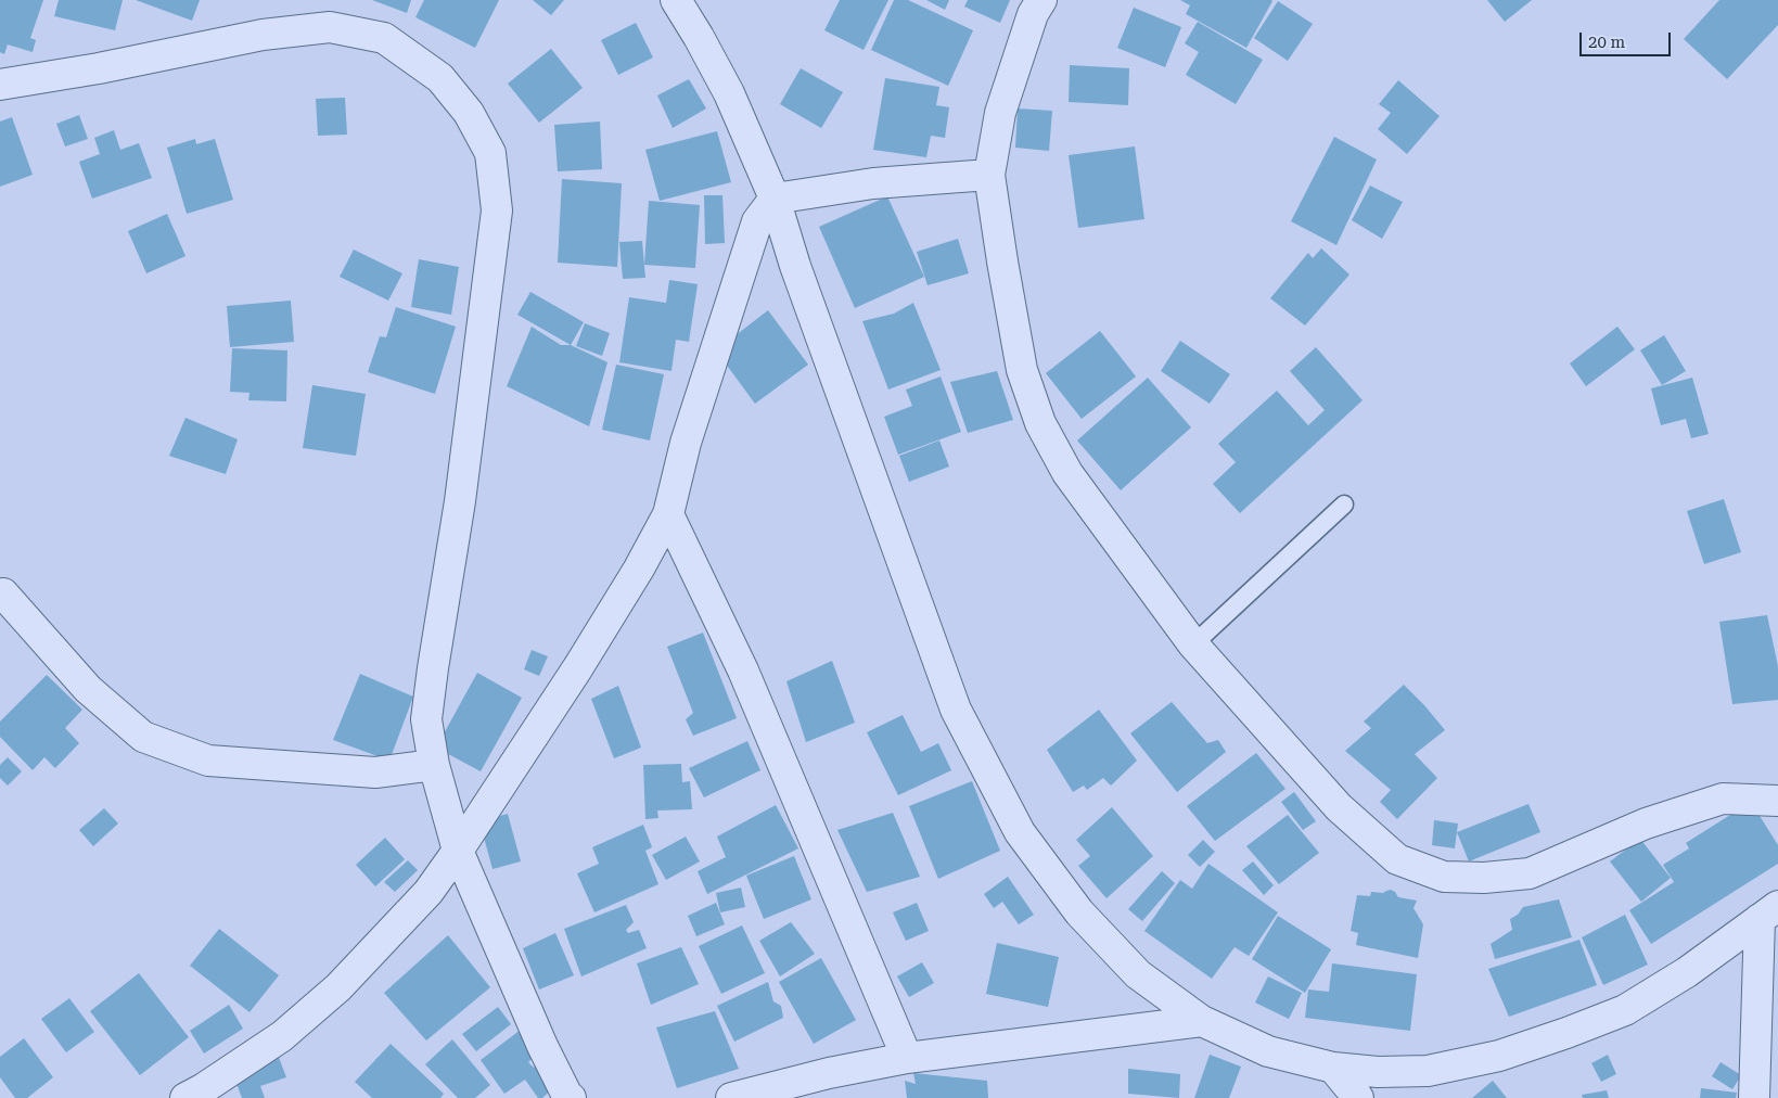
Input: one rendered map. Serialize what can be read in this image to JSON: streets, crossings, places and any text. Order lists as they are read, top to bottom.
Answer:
{
  "scale_bar": "20 m"
}
